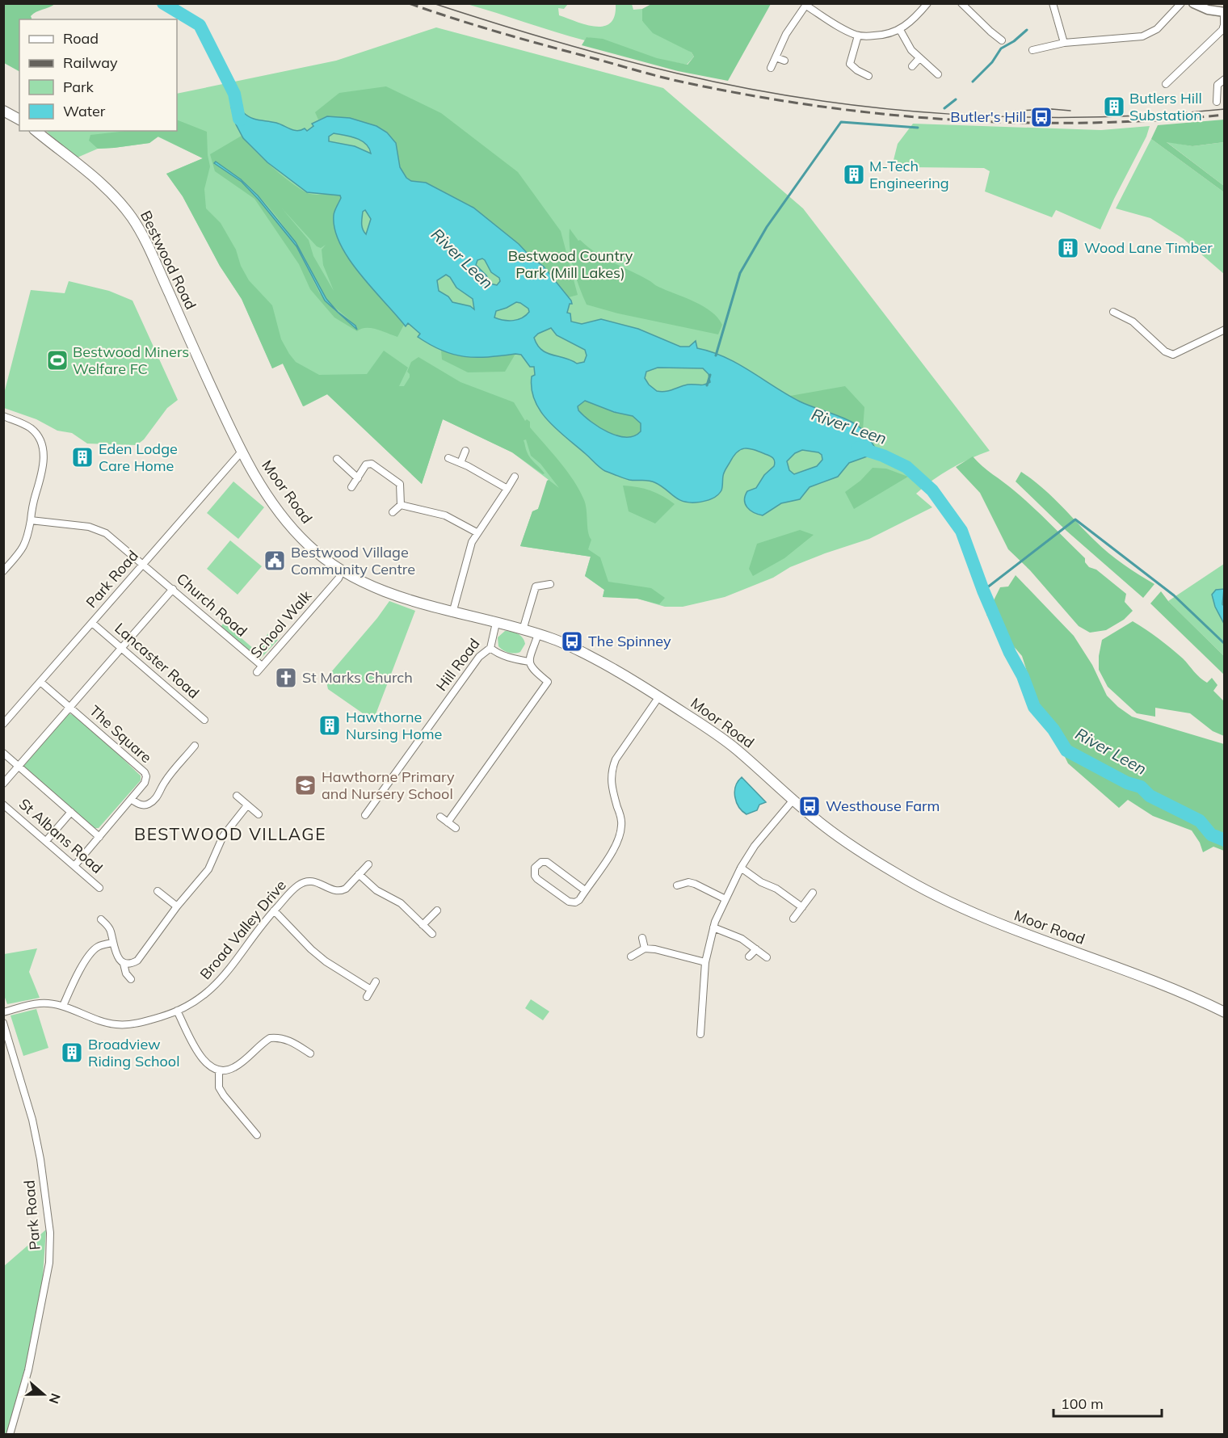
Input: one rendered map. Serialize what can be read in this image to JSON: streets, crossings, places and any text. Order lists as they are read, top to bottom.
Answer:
{
  "streets": {
    "main road": ["Bestwood Road", "Moor Road"],
    "street": [
      "Park Road",
      "Church Road",
      "School Walk",
      "Lancaster Road",
      "Hill Road",
      "The Square",
      "St Albans Road",
      "Broad Valley Drive"
    ]
  },
  "crossings": [
    ["Bestwood Road", "Moor Road"],
    ["Moor Road", "Park Road"],
    ["Moor Road", "School Walk"],
    ["Moor Road", "Hill Road"],
    ["Park Road", "Church Road"],
    ["Park Road", "Lancaster Road"],
    ["Park Road", "The Square"],
    ["Church Road", "School Walk"],
    ["The Square", "St Albans Road"]
  ],
  "districts": ["BESTWOOD VILLAGE"],
  "water": ["River Leen"],
  "parks": ["Bestwood Country Park (Mill Lakes)"],
  "places": {
    "building": [
      "Butlers Hill Substation",
      "M-Tech Engineering",
      "Wood Lane Timber",
      "Eden Lodge Care Home",
      "Hawthorne Nursing Home",
      "Broadview Riding School"
    ],
    "bus stop": ["Butler's Hill", "The Spinney", "Westhouse Farm"],
    "sports": ["Bestwood Miners Welfare FC"],
    "public building": ["Bestwood Village Community Centre"],
    "church": ["St Marks Church"],
    "school or university": ["Hawthorne Primary and Nursery School"]
  },
  "legend": [
    "Road",
    "Railway",
    "Park",
    "Water"
  ],
  "scale_bar": "100 m",
  "north": "right"
}
